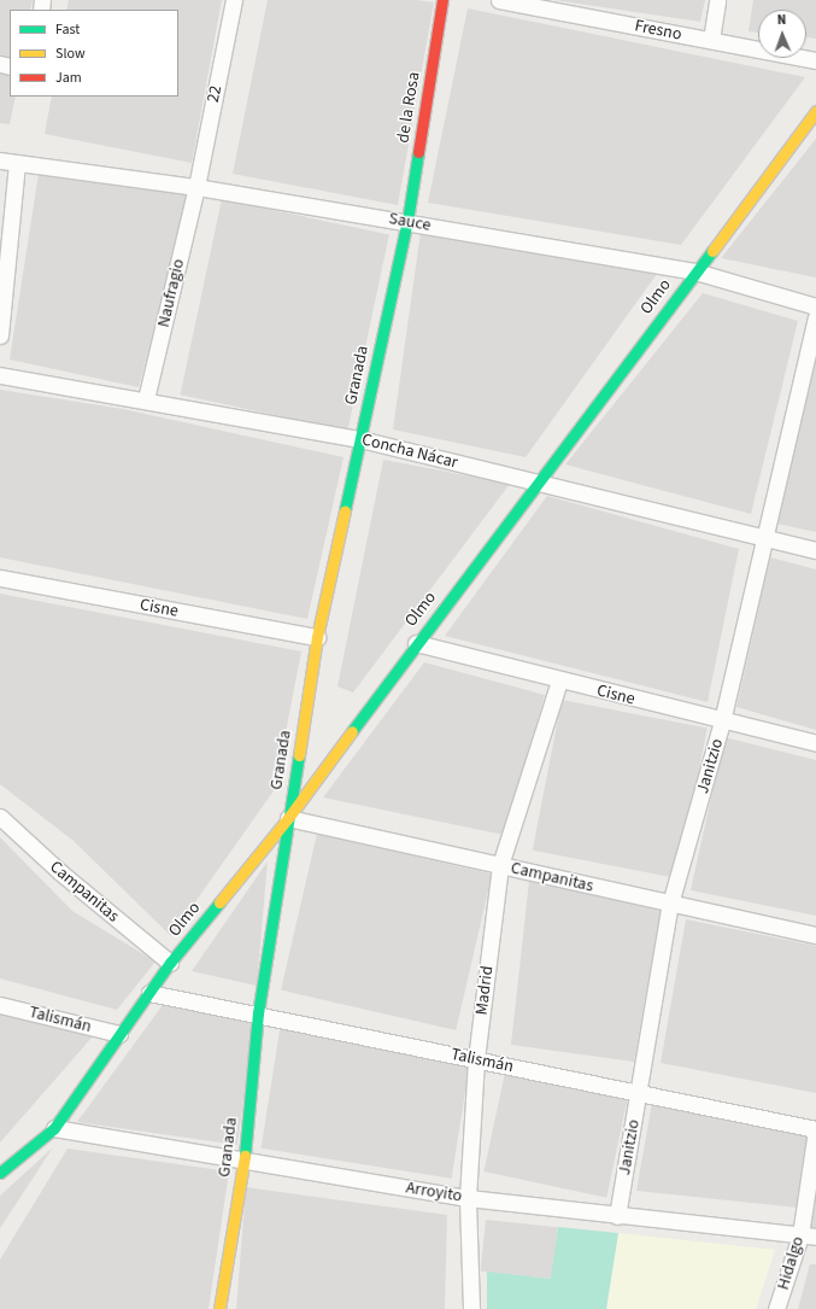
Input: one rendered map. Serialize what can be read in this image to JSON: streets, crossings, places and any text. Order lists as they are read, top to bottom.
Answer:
{
  "streets": {
    "main road": ["de la Rosa", "Olmo", "Granada"],
    "street": [
      "Fresno",
      "22",
      "Sauce",
      "Naufragio",
      "Concha Nácar",
      "Cisne",
      "Janitzio",
      "Campanitas",
      "Madrid",
      "Talismán",
      "Arroyito",
      "Hidalgo"
    ]
  },
  "crossings": [
    ["22", "Sauce"],
    ["22", "Naufragio"],
    ["de la Rosa", "Sauce"],
    ["de la Rosa", "Granada"],
    ["Sauce", "Naufragio"],
    ["Sauce", "Olmo"],
    ["Sauce", "Granada"],
    ["Naufragio", "Concha Nácar"],
    ["Olmo", "Granada"],
    ["Olmo", "Concha Nácar"],
    ["Olmo", "Cisne"],
    ["Olmo", "Campanitas"],
    ["Olmo", "Talismán"],
    ["Olmo", "Arroyito"],
    ["Granada", "Concha Nácar"],
    ["Granada", "Cisne"],
    ["Granada", "Campanitas"],
    ["Granada", "Talismán"],
    ["Granada", "Arroyito"],
    ["Concha Nácar", "Janitzio"],
    ["Cisne", "Janitzio"],
    ["Cisne", "Madrid"],
    ["Janitzio", "Campanitas"],
    ["Janitzio", "Talismán"],
    ["Janitzio", "Arroyito"],
    ["Campanitas", "Madrid"],
    ["Madrid", "Talismán"],
    ["Madrid", "Arroyito"],
    ["Talismán", "Hidalgo"],
    ["Arroyito", "Hidalgo"]
  ],
  "legend": ["Fast", "Slow", "Jam"],
  "north": "top"
}
